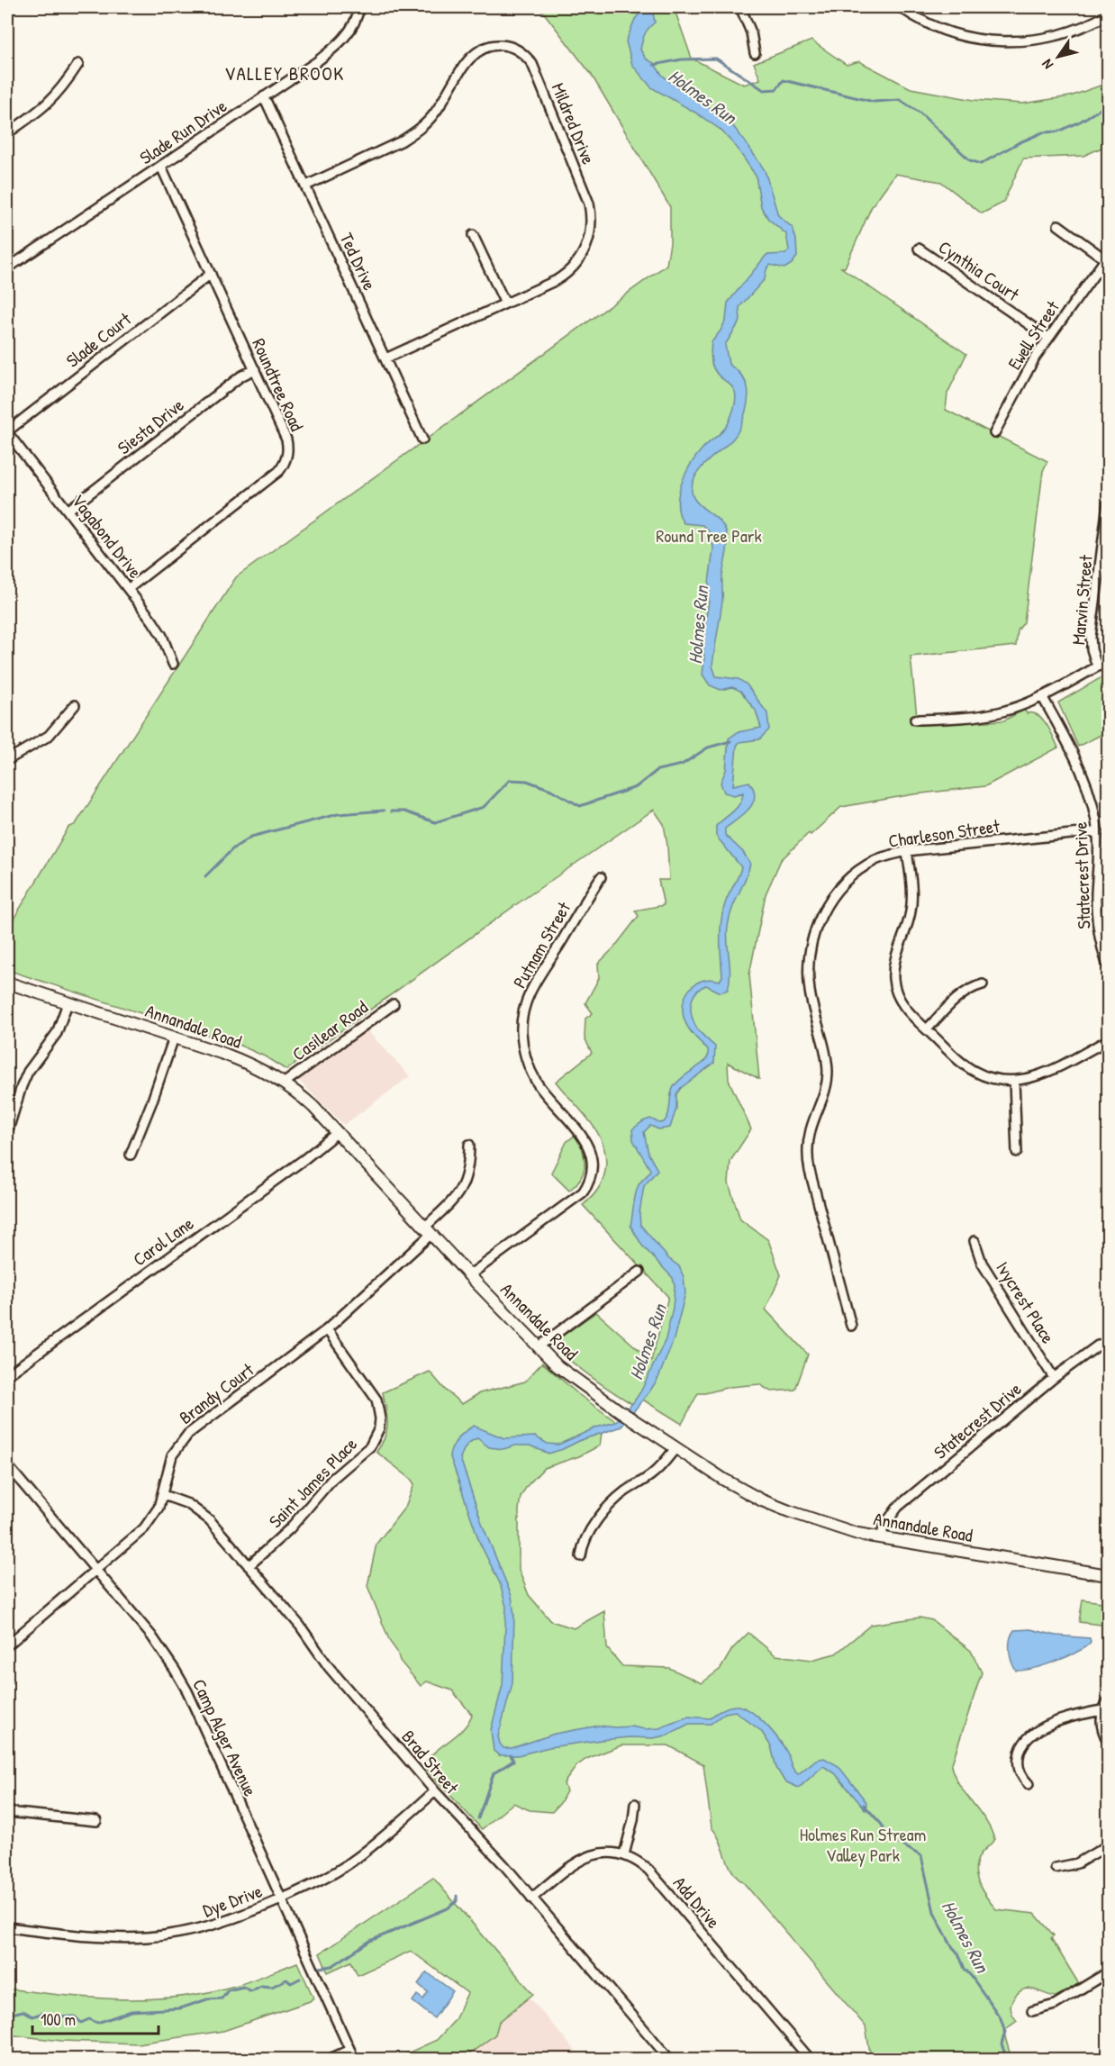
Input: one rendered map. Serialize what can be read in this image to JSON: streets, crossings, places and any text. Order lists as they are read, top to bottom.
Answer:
{
  "streets": {
    "main road": ["Annandale Road"],
    "street": [
      "Mildred Drive",
      "Slade Run Drive",
      "Ted Drive",
      "Cynthia Court",
      "Ewell Street",
      "Slade Court",
      "Roundtree Road",
      "Siesta Drive",
      "Vagabond Drive",
      "Marvin Street",
      "Charleson Street",
      "Statecrest Drive",
      "Putnam Street",
      "Casilear Road",
      "Carol Lane",
      "Ivycrest Place",
      "Brandy Court",
      "Saint James Place",
      "Camp Alger Avenue",
      "Brad Street",
      "Dye Drive",
      "Add Drive"
    ]
  },
  "crossings": [
    ["Mildred Drive", "Ted Drive"],
    ["Slade Run Drive", "Ted Drive"],
    ["Slade Run Drive", "Roundtree Road"],
    ["Cynthia Court", "Ewell Street"],
    ["Slade Court", "Roundtree Road"],
    ["Slade Court", "Vagabond Drive"],
    ["Roundtree Road", "Siesta Drive"],
    ["Roundtree Road", "Vagabond Drive"],
    ["Siesta Drive", "Vagabond Drive"],
    ["Charleson Street", "Statecrest Drive"],
    ["Statecrest Drive", "Annandale Road"],
    ["Statecrest Drive", "Ivycrest Place"],
    ["Putnam Street", "Annandale Road"],
    ["Annandale Road", "Casilear Road"],
    ["Annandale Road", "Carol Lane"],
    ["Annandale Road", "Brandy Court"],
    ["Brandy Court", "Saint James Place"],
    ["Brandy Court", "Camp Alger Avenue"],
    ["Brandy Court", "Brad Street"],
    ["Saint James Place", "Brad Street"],
    ["Camp Alger Avenue", "Dye Drive"],
    ["Brad Street", "Dye Drive"],
    ["Brad Street", "Add Drive"]
  ],
  "districts": ["VALLEY BROOK"],
  "water": ["Holmes Run"],
  "parks": ["Round Tree Park", "Holmes Run Stream Valley Park"],
  "scale_bar": "100 m",
  "north": "bottom left"
}
